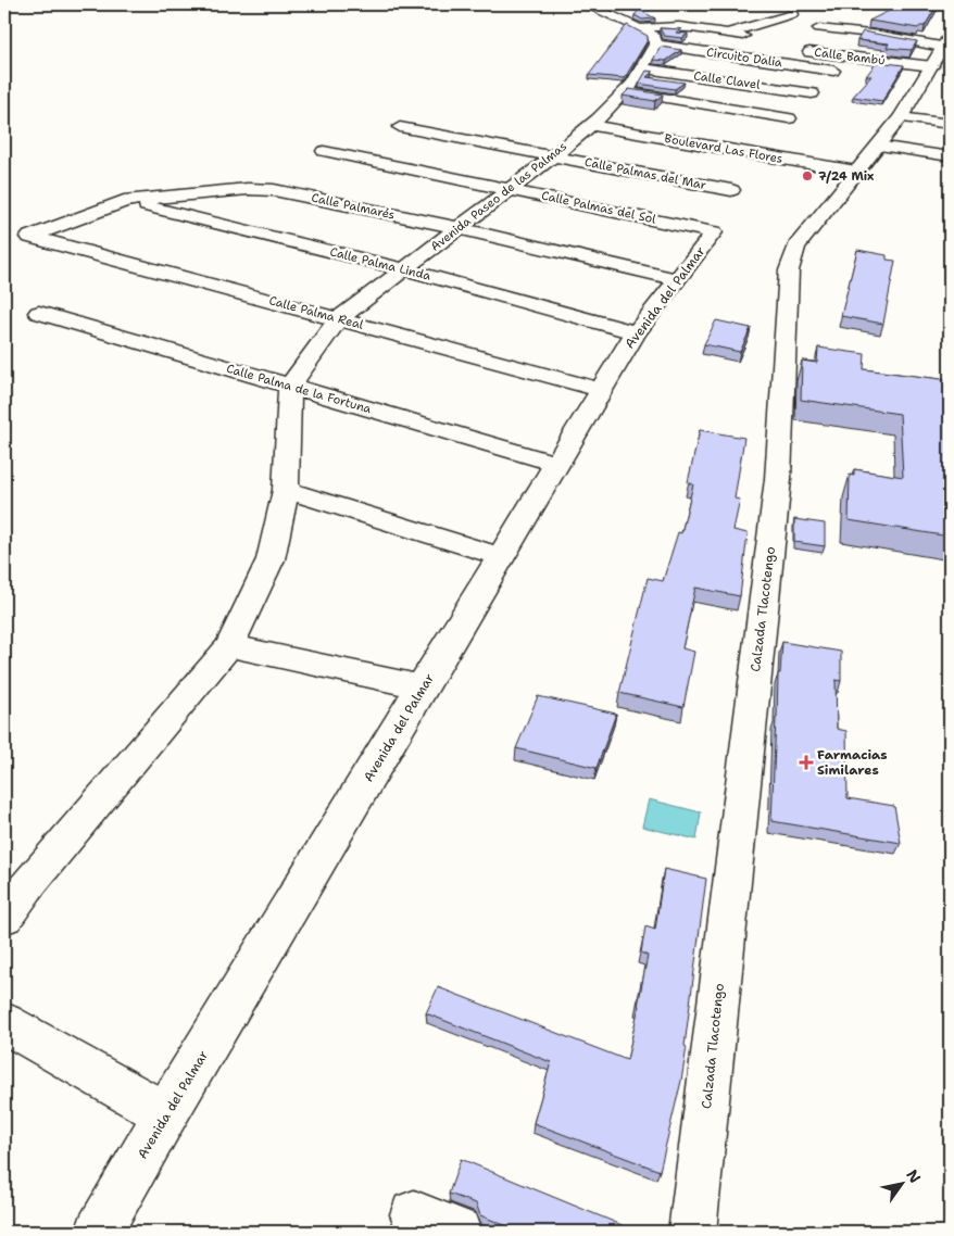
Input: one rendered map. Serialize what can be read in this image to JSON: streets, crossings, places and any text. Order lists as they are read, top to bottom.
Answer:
{
  "streets": {
    "street": [
      "Calle Bambú",
      "Circuito Dalia",
      "Calle Clavel",
      "Boulevard Las Flores",
      "Calle Palmas del Mar",
      "Avenida Paseo de las Palmas",
      "Calle Palmarés",
      "Calle Palmas del Sol",
      "Calle Palma Linda",
      "Avenida del Palmar",
      "Calle Palma Real",
      "Calle Palma de la Fortuna",
      "Calzada Tlacotengo"
    ]
  },
  "crossings": [
    ["Calle Bambú", "Calzada Tlacotengo"],
    ["Circuito Dalia", "Calle Clavel"],
    ["Circuito Dalia", "Avenida Paseo de las Palmas"],
    ["Calle Clavel", "Avenida Paseo de las Palmas"],
    ["Boulevard Las Flores", "Avenida Paseo de las Palmas"],
    ["Boulevard Las Flores", "Calzada Tlacotengo"],
    ["Calle Palmas del Mar", "Avenida Paseo de las Palmas"],
    ["Avenida Paseo de las Palmas", "Calle Palmarés"],
    ["Avenida Paseo de las Palmas", "Calle Palmas del Sol"],
    ["Avenida Paseo de las Palmas", "Calle Palma Linda"],
    ["Avenida Paseo de las Palmas", "Calle Palma Real"],
    ["Avenida Paseo de las Palmas", "Calle Palma de la Fortuna"],
    ["Calle Palmarés", "Calle Palma Linda"],
    ["Calle Palmarés", "Avenida del Palmar"],
    ["Calle Palmarés", "Calle Palma Real"],
    ["Calle Palmas del Sol", "Avenida del Palmar"],
    ["Calle Palma Linda", "Avenida del Palmar"],
    ["Avenida del Palmar", "Calle Palma Real"],
    ["Avenida del Palmar", "Calle Palma de la Fortuna"]
  ],
  "places": {
    "other": ["7/24 Mix"],
    "health": ["Farmacias Similares"]
  },
  "north": "top right"
}
